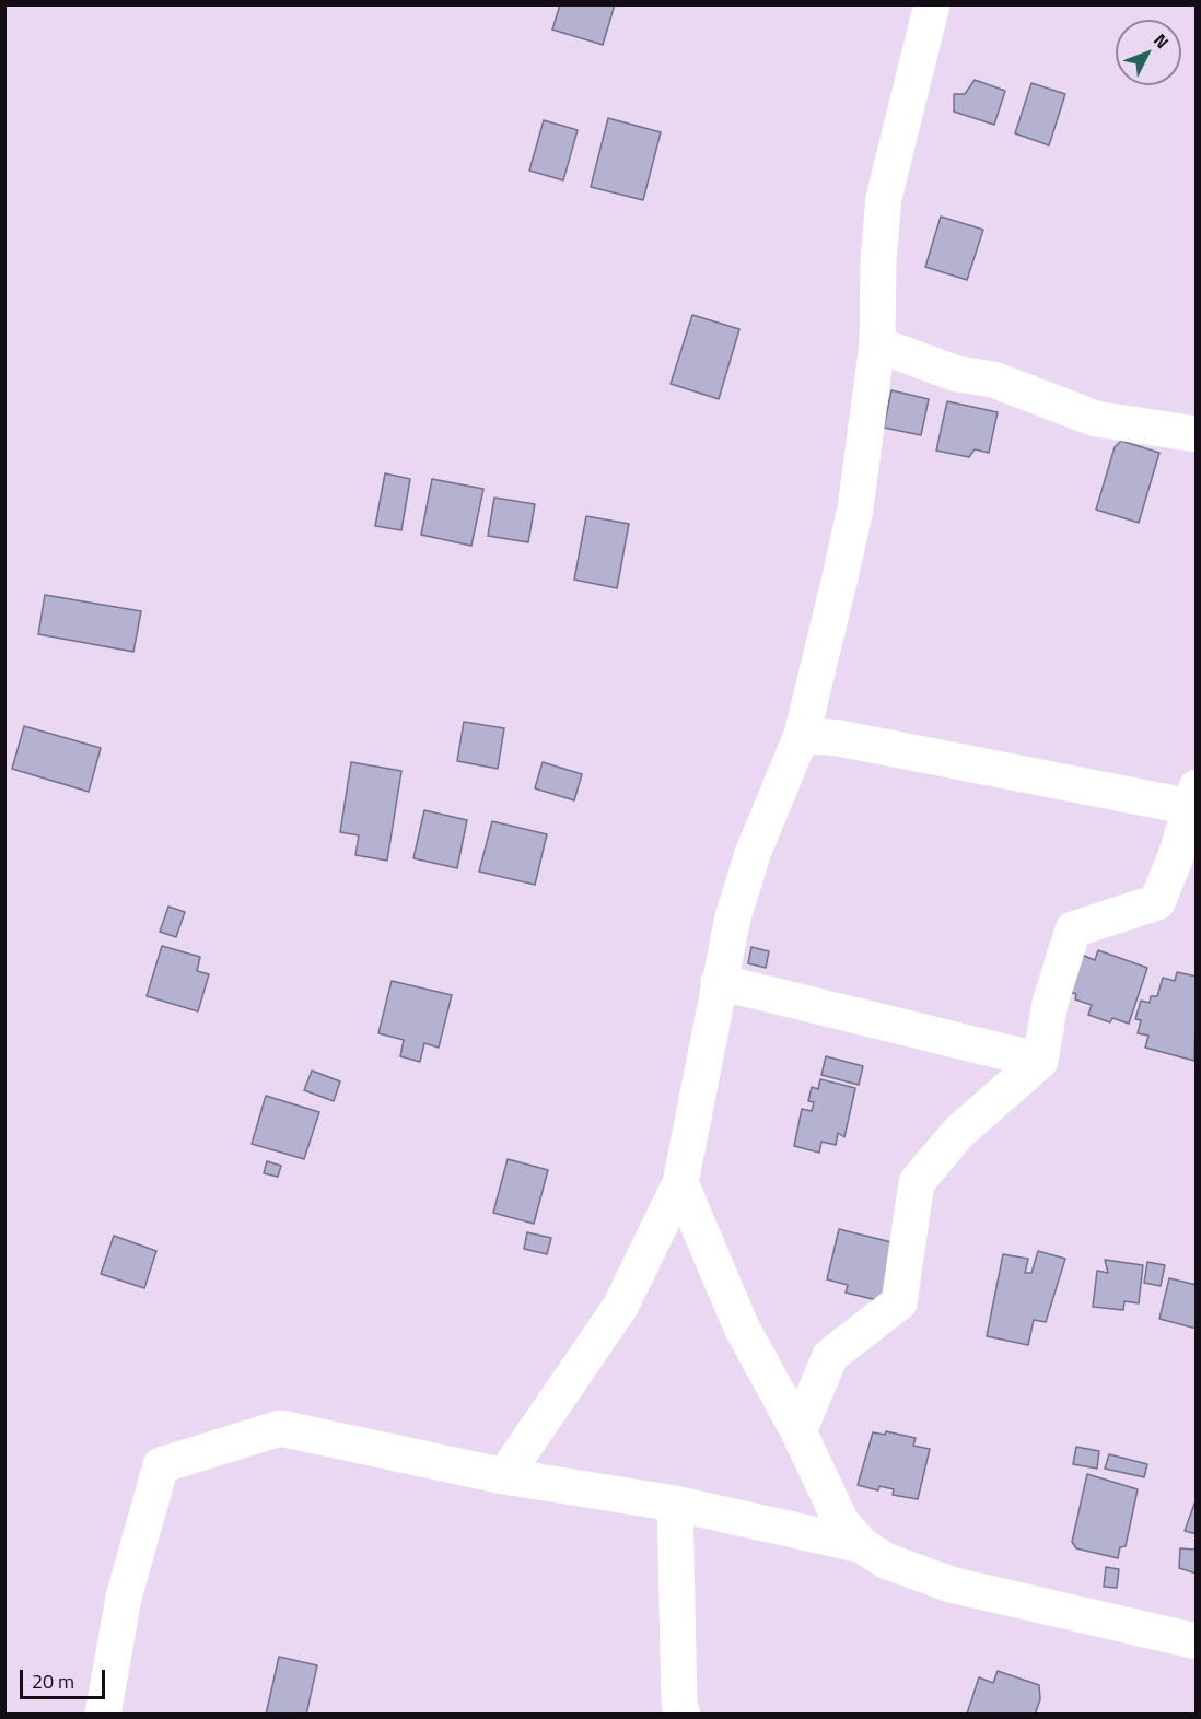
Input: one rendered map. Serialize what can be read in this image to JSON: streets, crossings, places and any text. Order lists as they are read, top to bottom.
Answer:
{
  "scale_bar": "20 m",
  "north": "top right"
}
